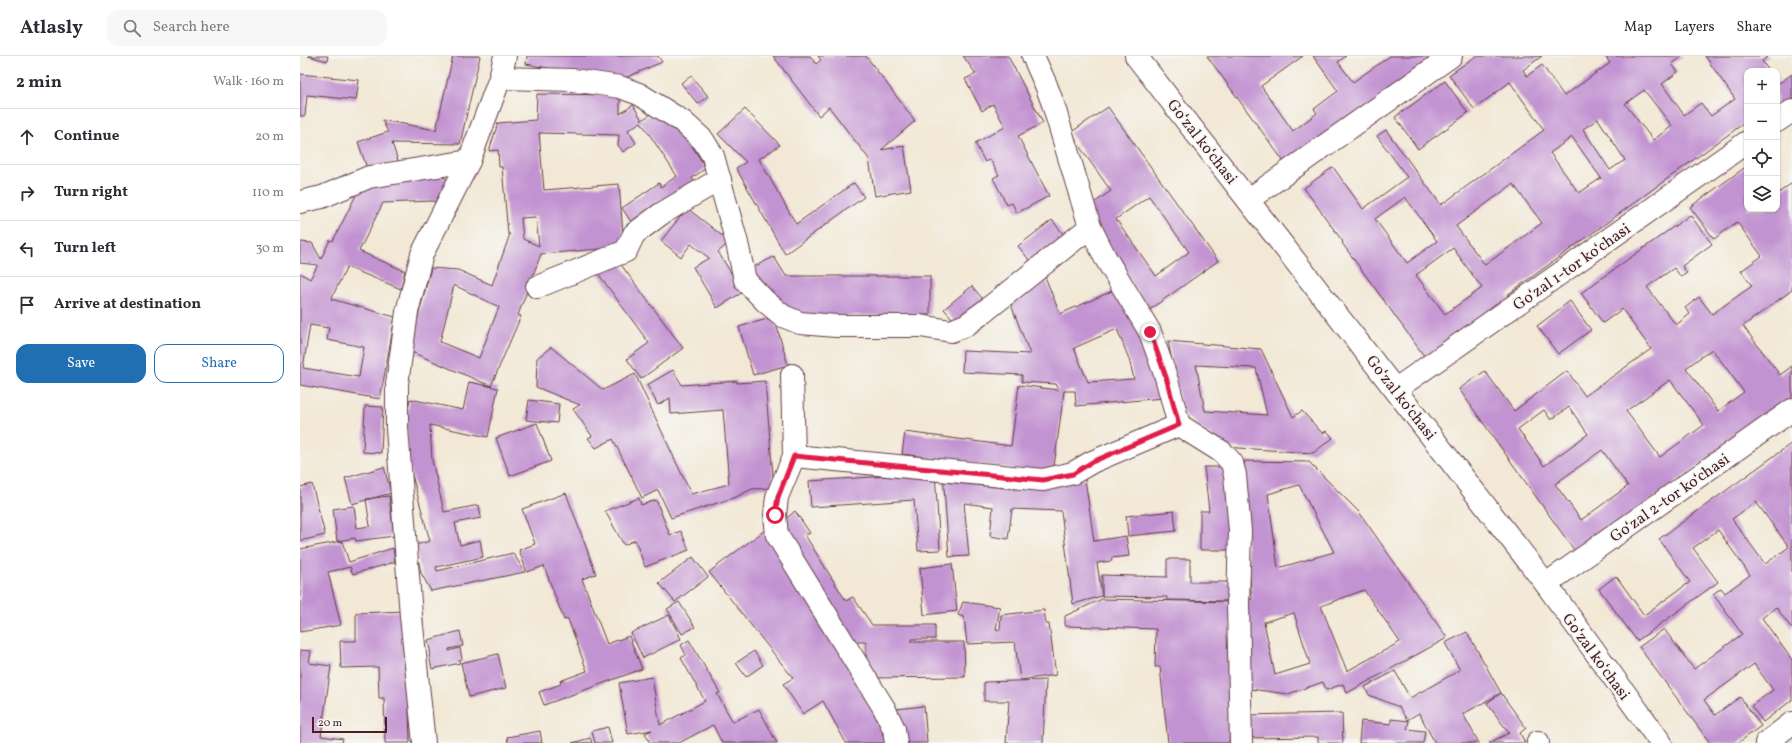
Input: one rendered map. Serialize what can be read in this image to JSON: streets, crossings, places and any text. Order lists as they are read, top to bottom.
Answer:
{
  "streets": {
    "street": ["Goʻzal koʻchasi", "Goʻzal 1-tor koʻchasi", "Goʻzal 2-tor koʻchasi"]
  },
  "crossings": [
    ["Goʻzal koʻchasi", "Goʻzal 1-tor koʻchasi"],
    ["Goʻzal koʻchasi", "Goʻzal 2-tor koʻchasi"]
  ],
  "scale_bar": "20 m",
  "page": {
    "header": "Atlasly",
    "search": "Search here",
    "nav": ["Map", "Layers", "Share"],
    "heading": ["2 min", "Walk · 160 m"],
    "map_buttons": ["+", "−"],
    "list": [
      ["Continue", "20 m"],
      ["Turn right", "110 m"],
      ["Turn left", "30 m"],
      "Arrive at destination"
    ],
    "buttons": ["Save", "Share"],
    "scale": "20 m"
  }
}
